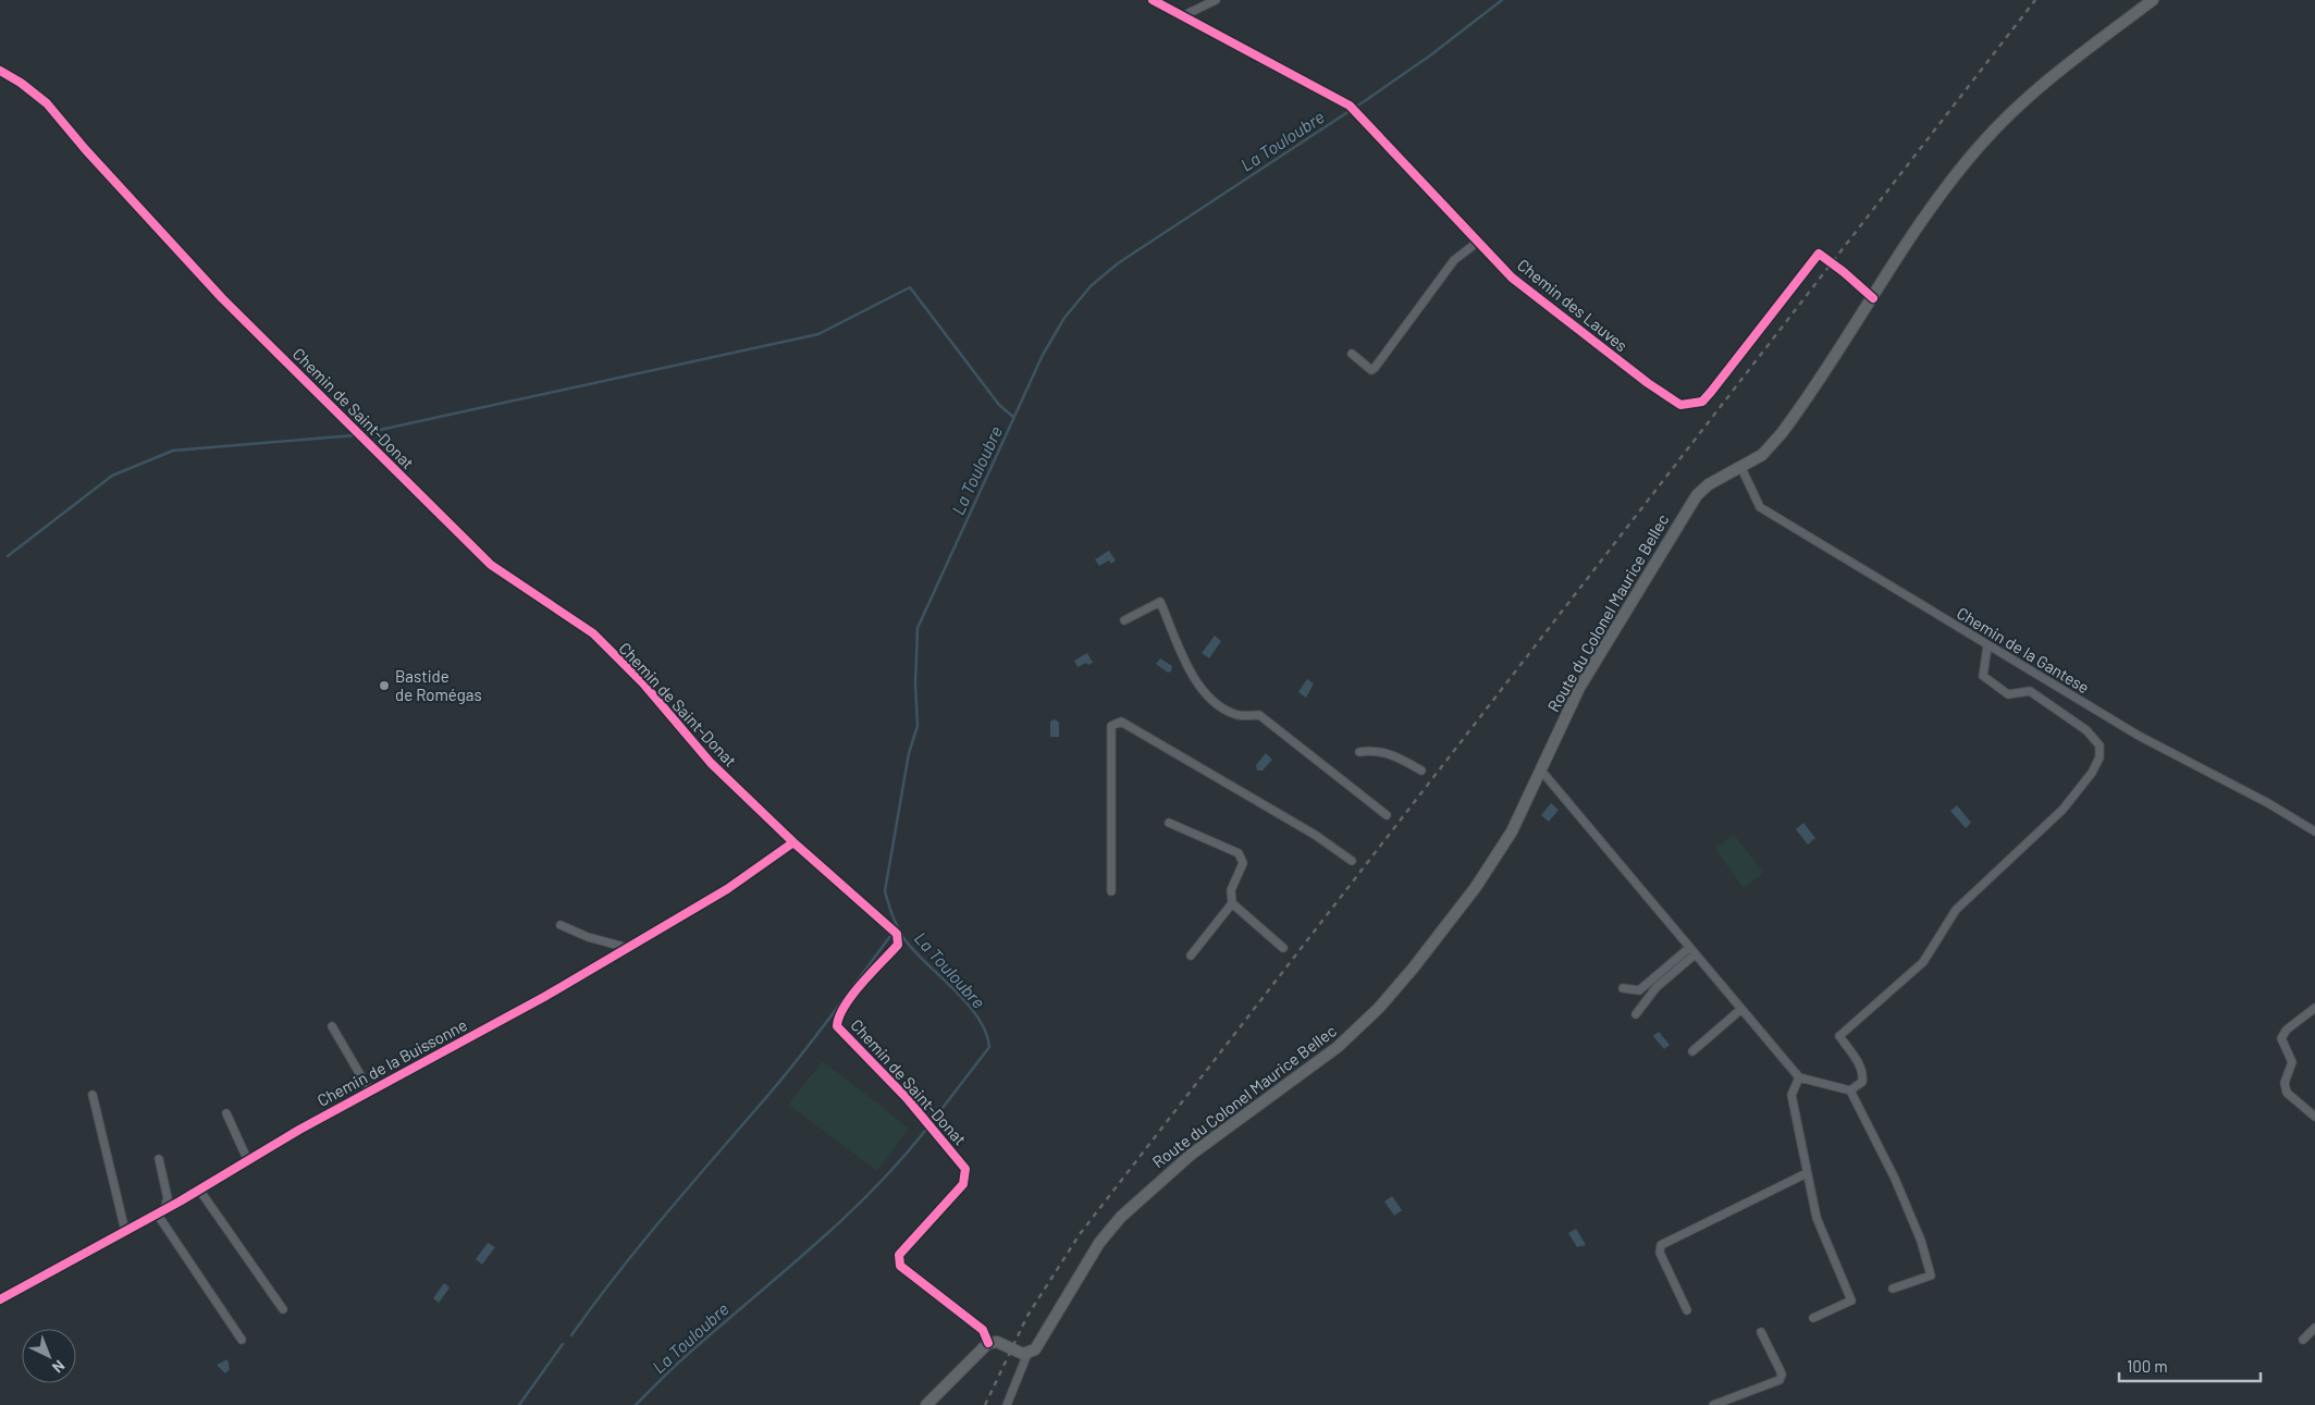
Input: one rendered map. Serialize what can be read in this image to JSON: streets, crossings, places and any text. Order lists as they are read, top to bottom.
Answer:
{
  "streets": {
    "main road": ["Route du Colonel Maurice Bellec"],
    "street": [
      "Chemin des Lauves",
      "Chemin de Saint-Donat",
      "Chemin de la Gantese",
      "Chemin de la Buissonne"
    ]
  },
  "crossings": [
    ["Chemin des Lauves", "Route du Colonel Maurice Bellec"],
    ["Chemin de Saint-Donat", "Chemin de la Buissonne"],
    ["Route du Colonel Maurice Bellec", "Chemin de la Gantese"]
  ],
  "water": ["La Touloubre"],
  "places": ["Bastide de Romégas"],
  "scale_bar": "100 m",
  "north": "bottom right"
}
